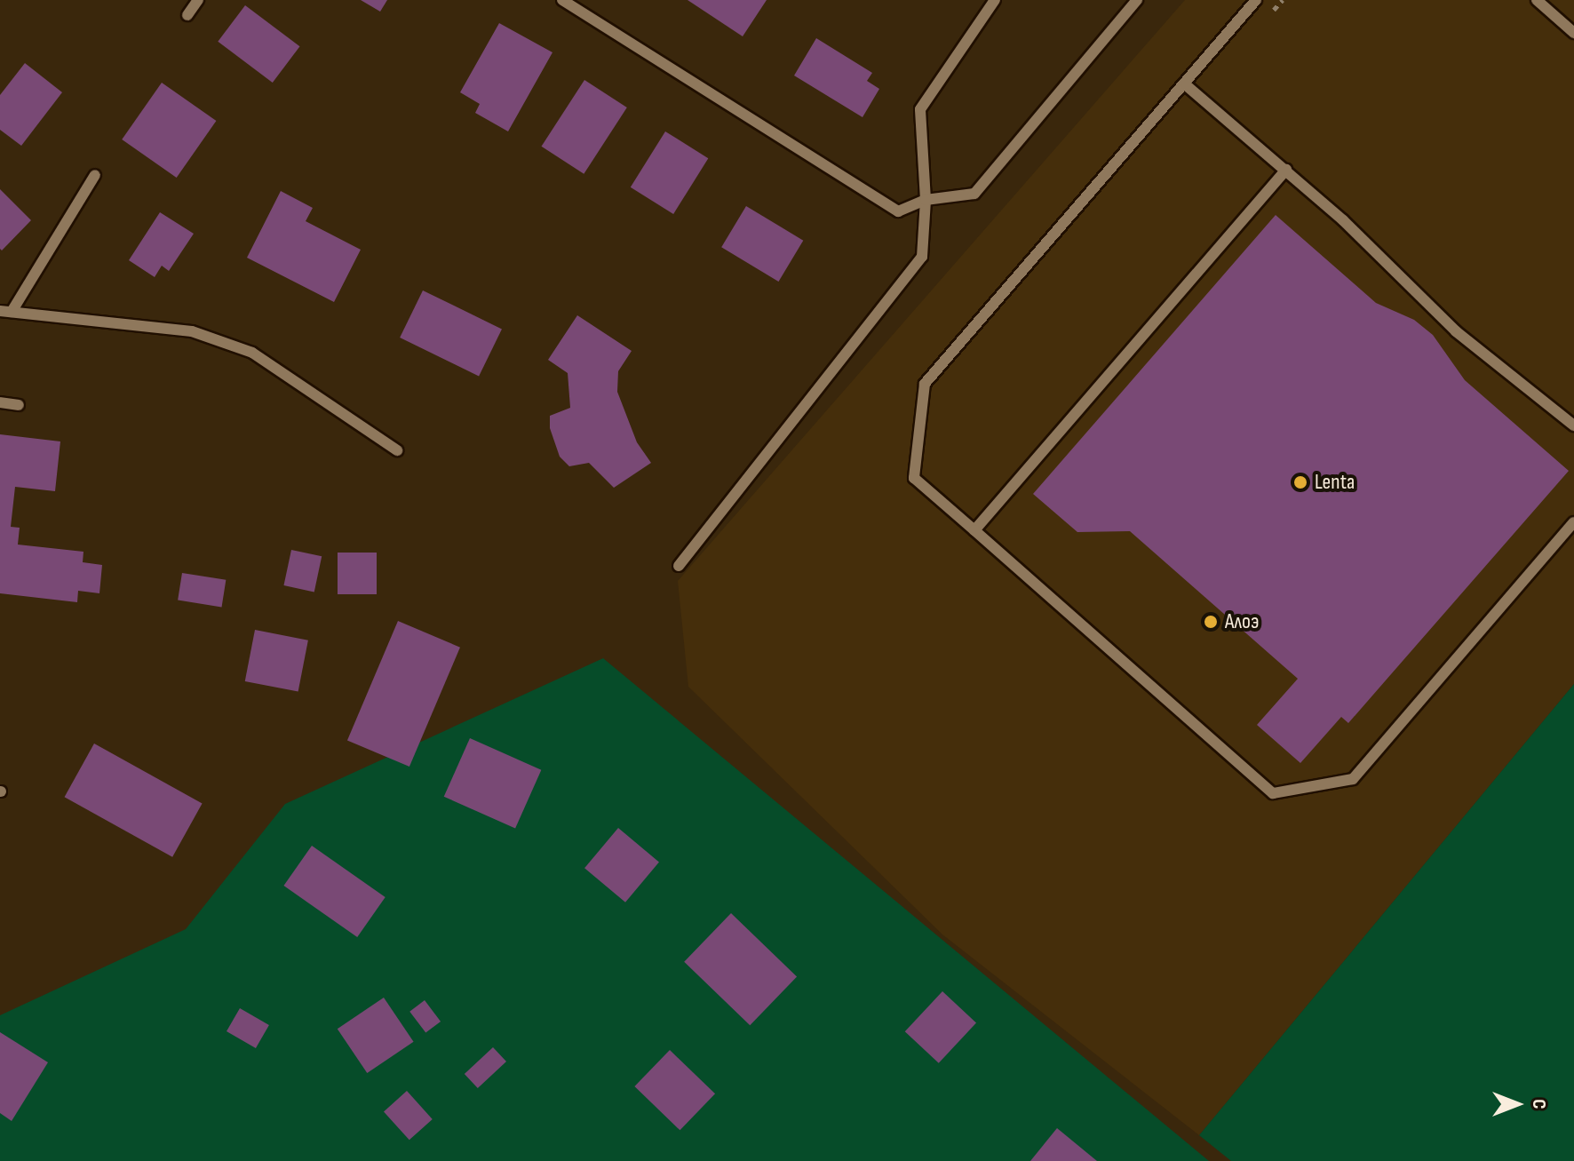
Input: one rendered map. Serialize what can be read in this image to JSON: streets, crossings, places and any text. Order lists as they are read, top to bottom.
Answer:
{
  "places": ["Lenta", "Алоэ"],
  "north": "right"
}
